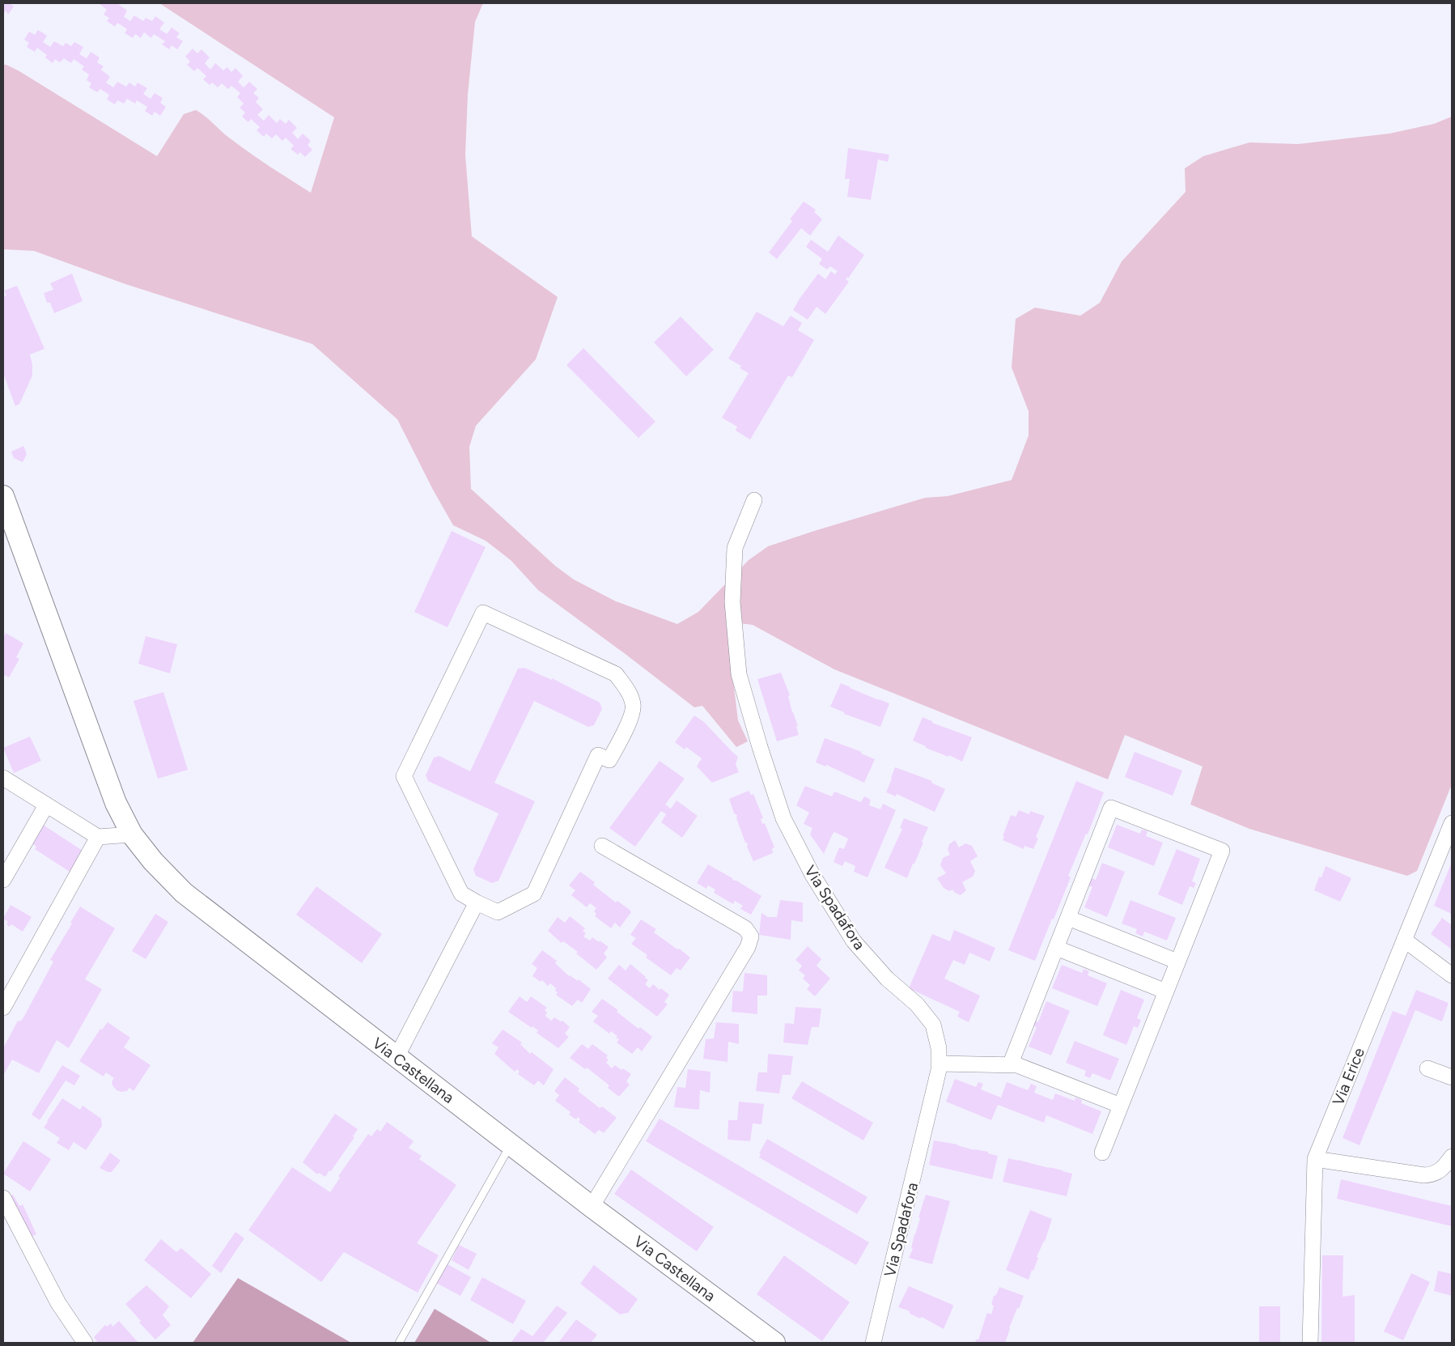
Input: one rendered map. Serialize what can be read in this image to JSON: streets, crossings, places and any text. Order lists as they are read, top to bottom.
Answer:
{
  "streets": {
    "main road": ["Via Castellana"],
    "street": ["Via Spadafora", "Via Erice"]
  }
}
